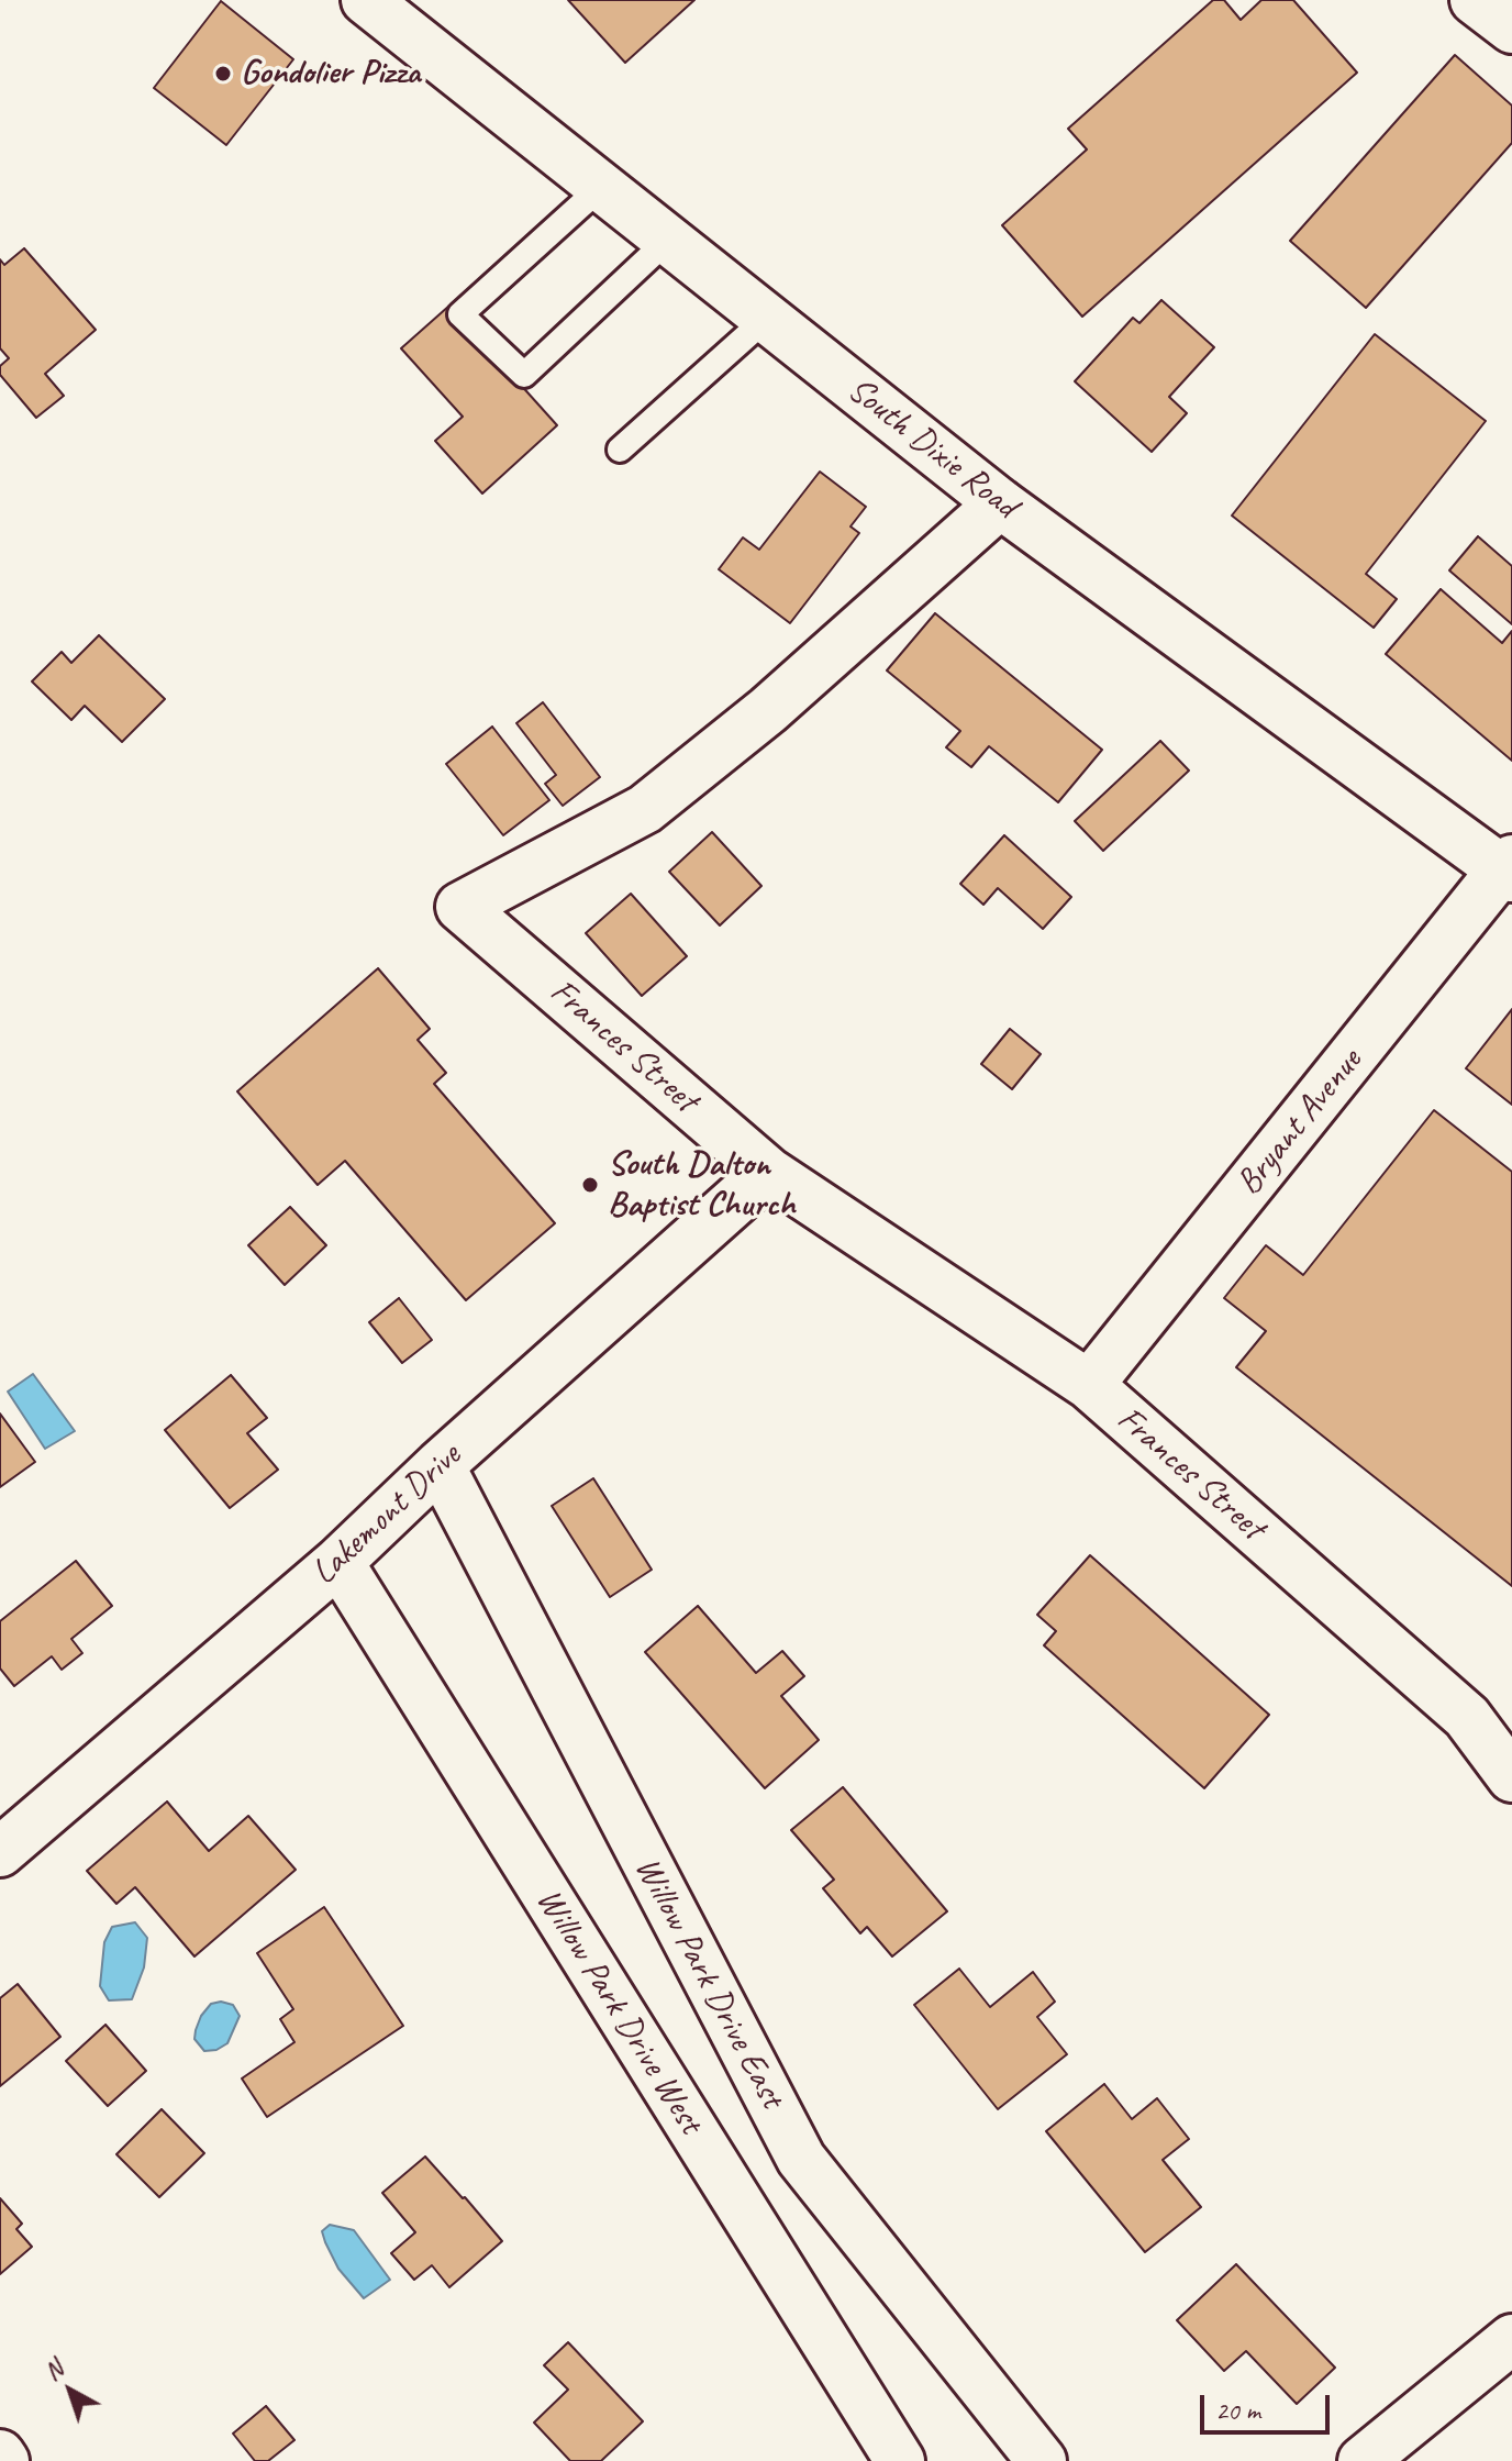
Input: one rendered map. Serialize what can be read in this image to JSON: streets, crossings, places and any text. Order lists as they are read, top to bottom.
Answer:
{
  "streets": {
    "street": [
      "South Dixie Road",
      "Frances Street",
      "Bryant Avenue",
      "Lakemont Drive",
      "Willow Park Drive East",
      "Willow Park Drive West"
    ]
  },
  "crossings": [
    ["South Dixie Road", "Frances Street"],
    ["South Dixie Road", "Bryant Avenue"],
    ["Frances Street", "Bryant Avenue"],
    ["Frances Street", "Lakemont Drive"],
    ["Lakemont Drive", "Willow Park Drive East"],
    ["Lakemont Drive", "Willow Park Drive West"]
  ],
  "places": ["Gondolier Pizza", "South Dalton Baptist Church"],
  "scale_bar": "20 m",
  "north": "top left"
}
